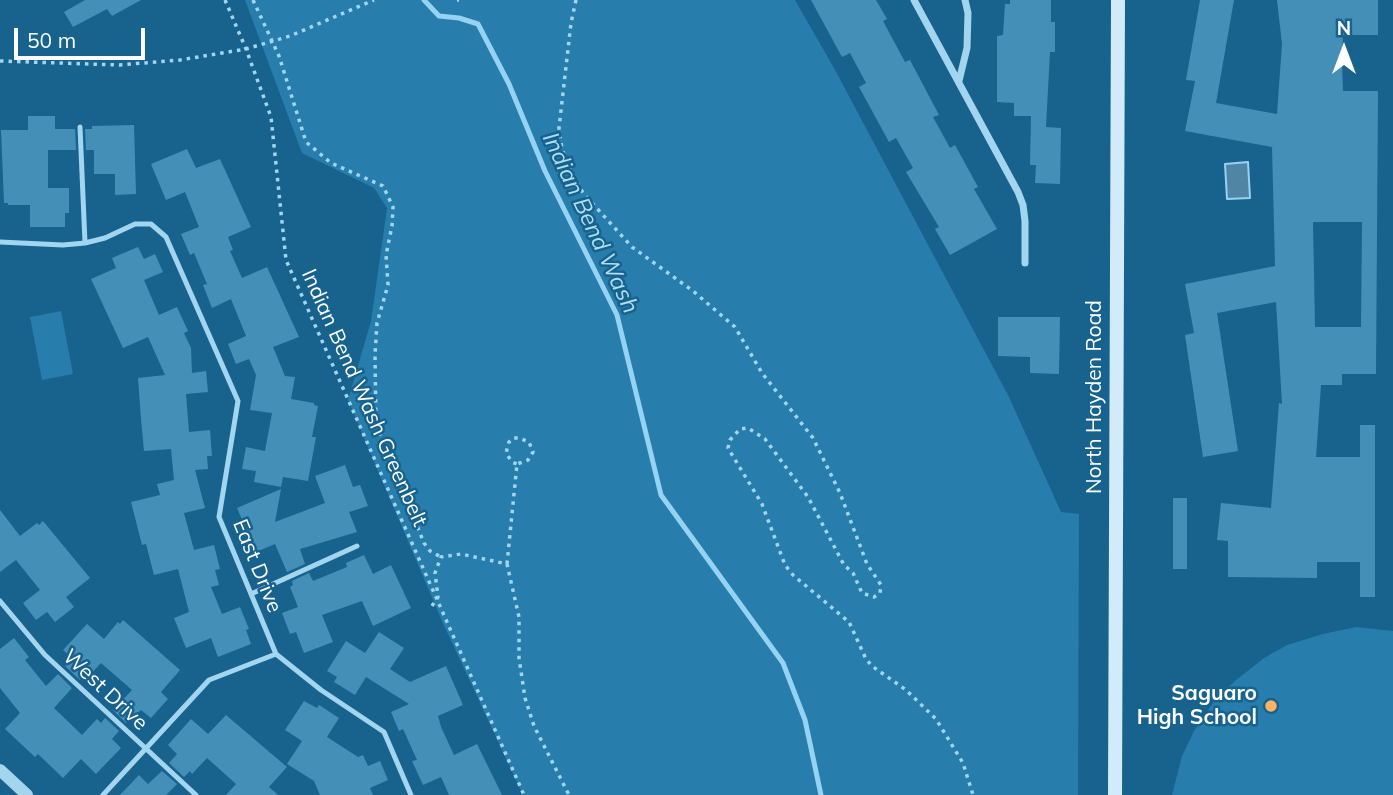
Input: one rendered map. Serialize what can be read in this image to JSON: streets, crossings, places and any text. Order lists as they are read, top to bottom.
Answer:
{
  "streets": {
    "main road": ["North Hayden Road"],
    "lane": ["East Drive", "West Drive"],
    "path": ["Indian Bend Wash Greenbelt"]
  },
  "water": ["Indian Bend Wash"],
  "places": ["Saguaro High School"],
  "scale_bar": "50 m",
  "north": "top"
}
